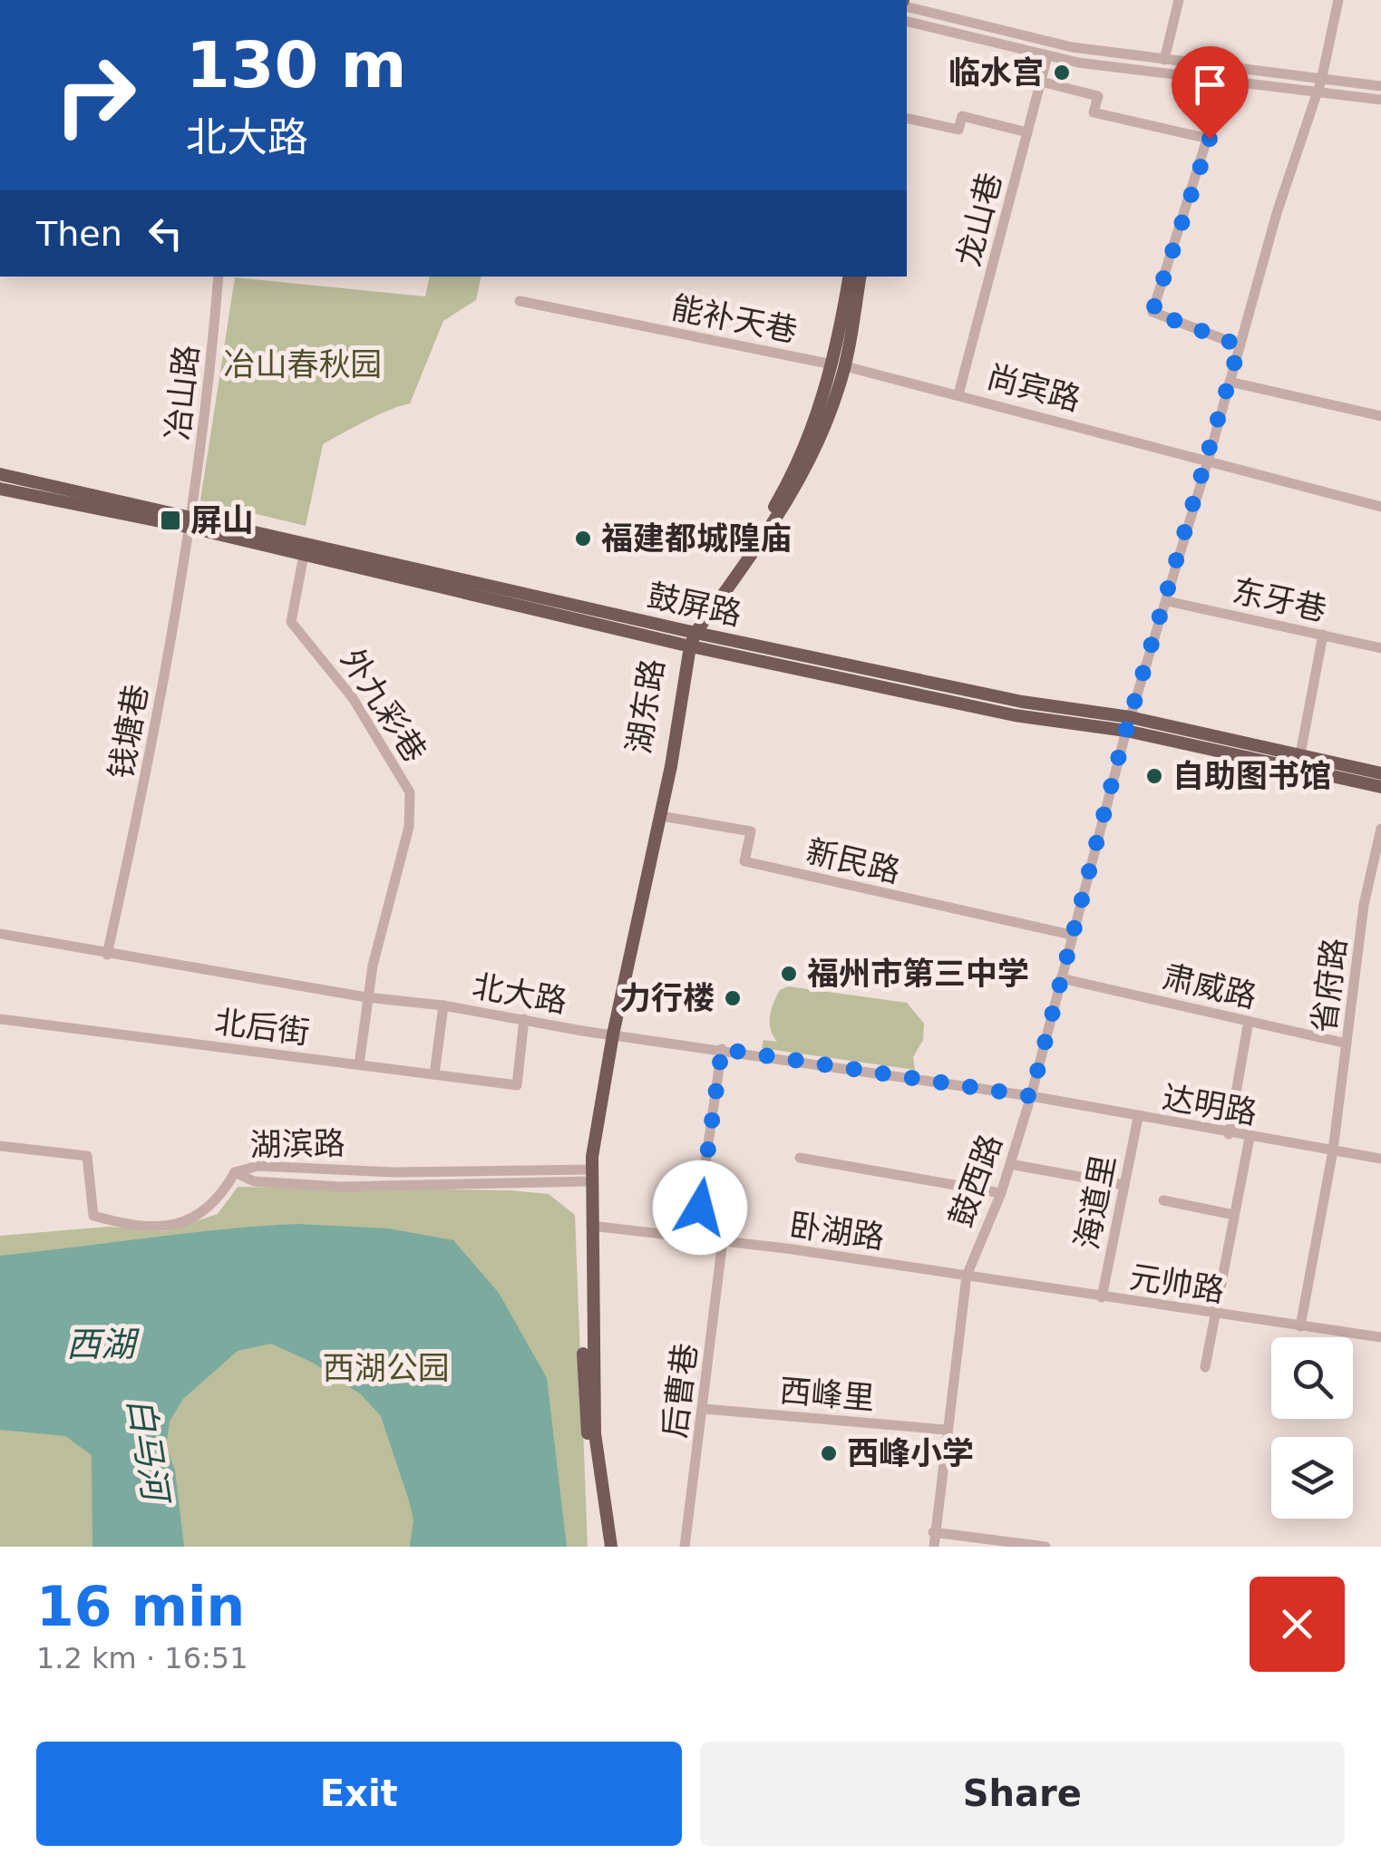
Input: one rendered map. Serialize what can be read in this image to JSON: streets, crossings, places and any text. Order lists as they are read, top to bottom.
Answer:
{
  "streets": {
    "main road": ["鼓屏路", "湖东路"],
    "street": [
      "龙山巷",
      "能补天巷",
      "尚宾路",
      "冶山路",
      "东牙巷",
      "外九彩巷",
      "钱塘巷",
      "新民路",
      "省府路",
      "肃威路",
      "北大路",
      "北后街",
      "达明路",
      "湖滨路",
      "鼓西路",
      "海道里",
      "卧湖路",
      "元帅路",
      "后曹巷",
      "西峰里"
    ]
  },
  "crossings": [
    ["龙山巷", "尚宾路"],
    ["能补天巷", "尚宾路"],
    ["能补天巷", "湖东路"],
    ["尚宾路", "湖东路"],
    ["尚宾路", "鼓西路"],
    ["冶山路", "鼓屏路"],
    ["冶山路", "钱塘巷"],
    ["东牙巷", "鼓西路"],
    ["鼓屏路", "外九彩巷"],
    ["鼓屏路", "湖东路"],
    ["鼓屏路", "钱塘巷"],
    ["鼓屏路", "鼓西路"],
    ["外九彩巷", "北大路"],
    ["外九彩巷", "北后街"],
    ["湖东路", "新民路"],
    ["湖东路", "北大路"],
    ["湖东路", "湖滨路"],
    ["钱塘巷", "北大路"],
    ["新民路", "鼓西路"],
    ["省府路", "肃威路"],
    ["省府路", "达明路"],
    ["省府路", "元帅路"],
    ["肃威路", "鼓西路"],
    ["北大路", "北后街"],
    ["北大路", "达明路"],
    ["北大路", "鼓西路"],
    ["达明路", "鼓西路"],
    ["达明路", "海道里"],
    ["鼓西路", "卧湖路"],
    ["鼓西路", "元帅路"],
    ["鼓西路", "西峰里"],
    ["海道里", "元帅路"],
    ["卧湖路", "元帅路"],
    ["卧湖路", "后曹巷"],
    ["后曹巷", "西峰里"]
  ],
  "water": ["西湖", "白马河"],
  "parks": ["冶山春秋园", "西湖公园"],
  "places": {
    "other": [
      "临水宫",
      "福建都城隍庙",
      "自助图书馆",
      "福州市第三中学",
      "力行楼",
      "西峰小学"
    ],
    "transit": ["屏山"]
  },
  "page": {
    "turn": ["130 m", "北大路"],
    "then": "Then",
    "heading": ["16 min", "1.2 km · 16:51"],
    "buttons": ["Exit", "Share"]
  }
}
